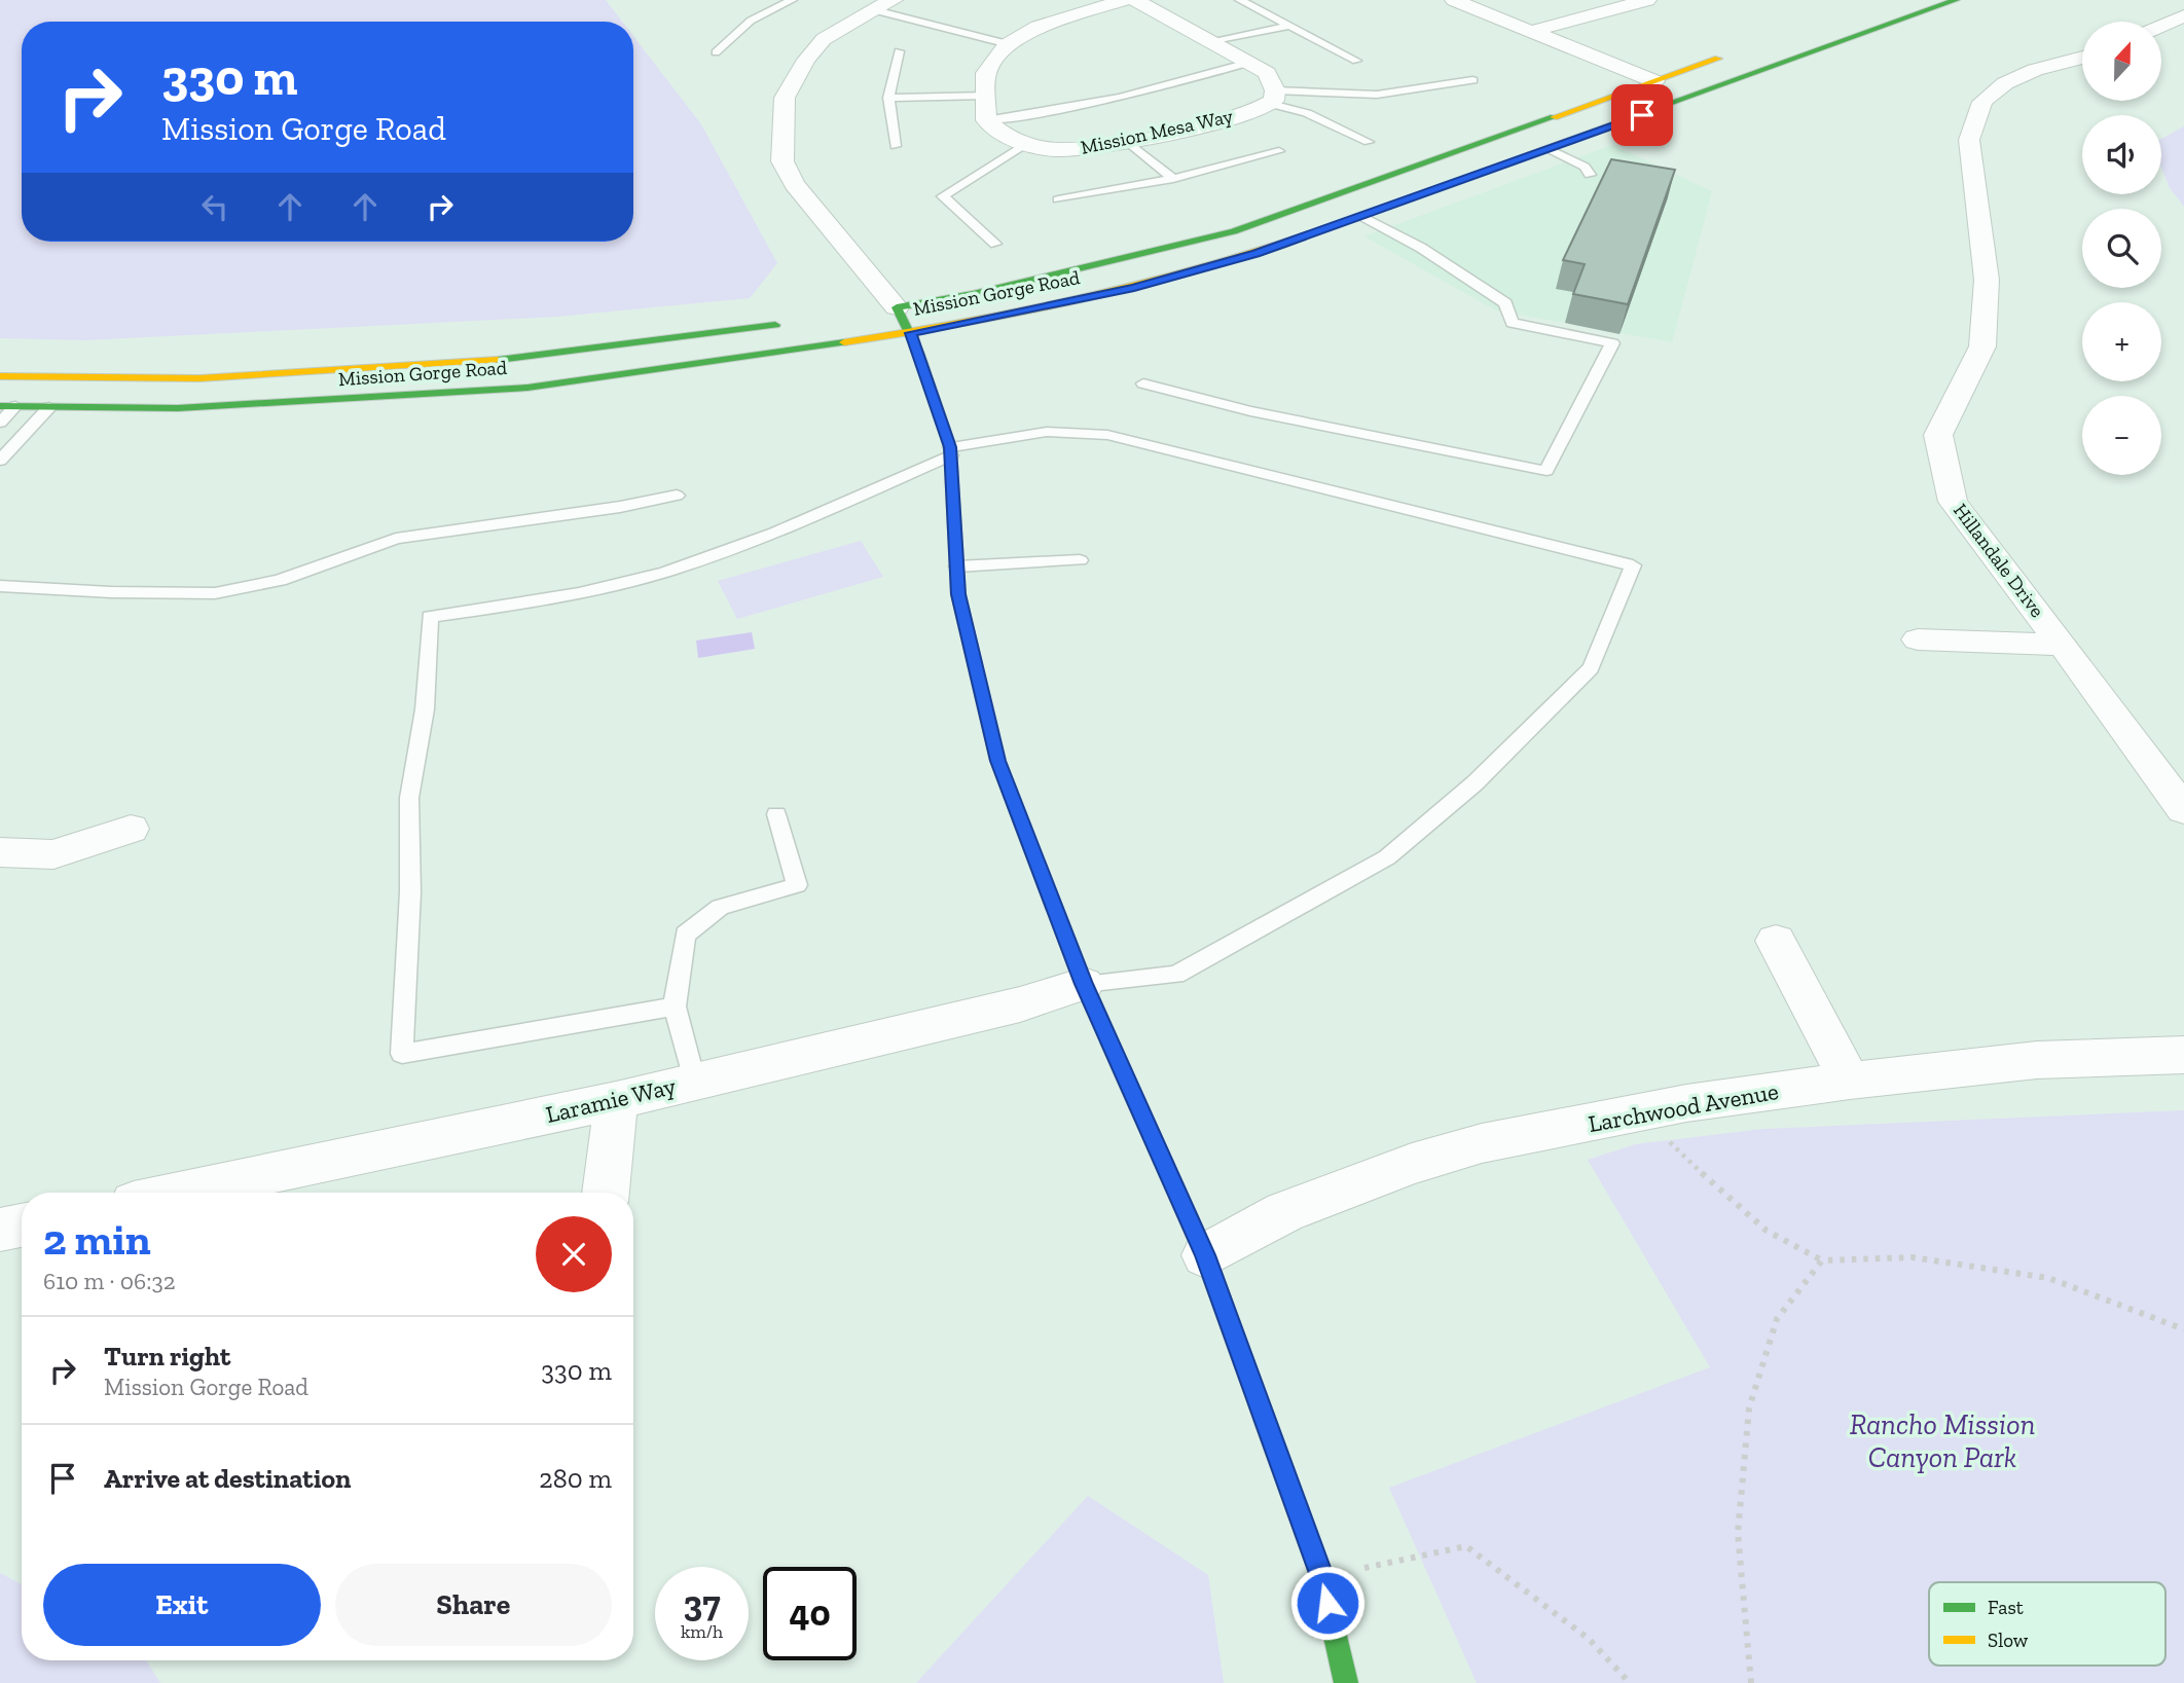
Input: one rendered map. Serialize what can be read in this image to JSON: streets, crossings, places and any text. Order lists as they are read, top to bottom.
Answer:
{
  "streets": {
    "main road": ["Mission Gorge Road"],
    "street": [
      "Mission Mesa Way",
      "Hillandale Drive",
      "Laramie Way",
      "Larchwood Avenue"
    ]
  },
  "parks": ["Rancho Mission Canyon Park"],
  "legend": ["Fast", "Slow"],
  "north": "top",
  "page": {
    "map_buttons": ["+", "−"],
    "turn": ["330 m", "Mission Gorge Road"],
    "heading": ["2 min", "610 m · 06:32"],
    "list": [
      {
        "name": "Turn right",
        "note": "Mission Gorge Road",
        "value": "330 m"
      },
      {
        "name": "Arrive at destination",
        "value": "280 m"
      }
    ],
    "buttons": ["Exit", "Share"],
    "speed": "37 km/h",
    "limit": "40"
  }
}
